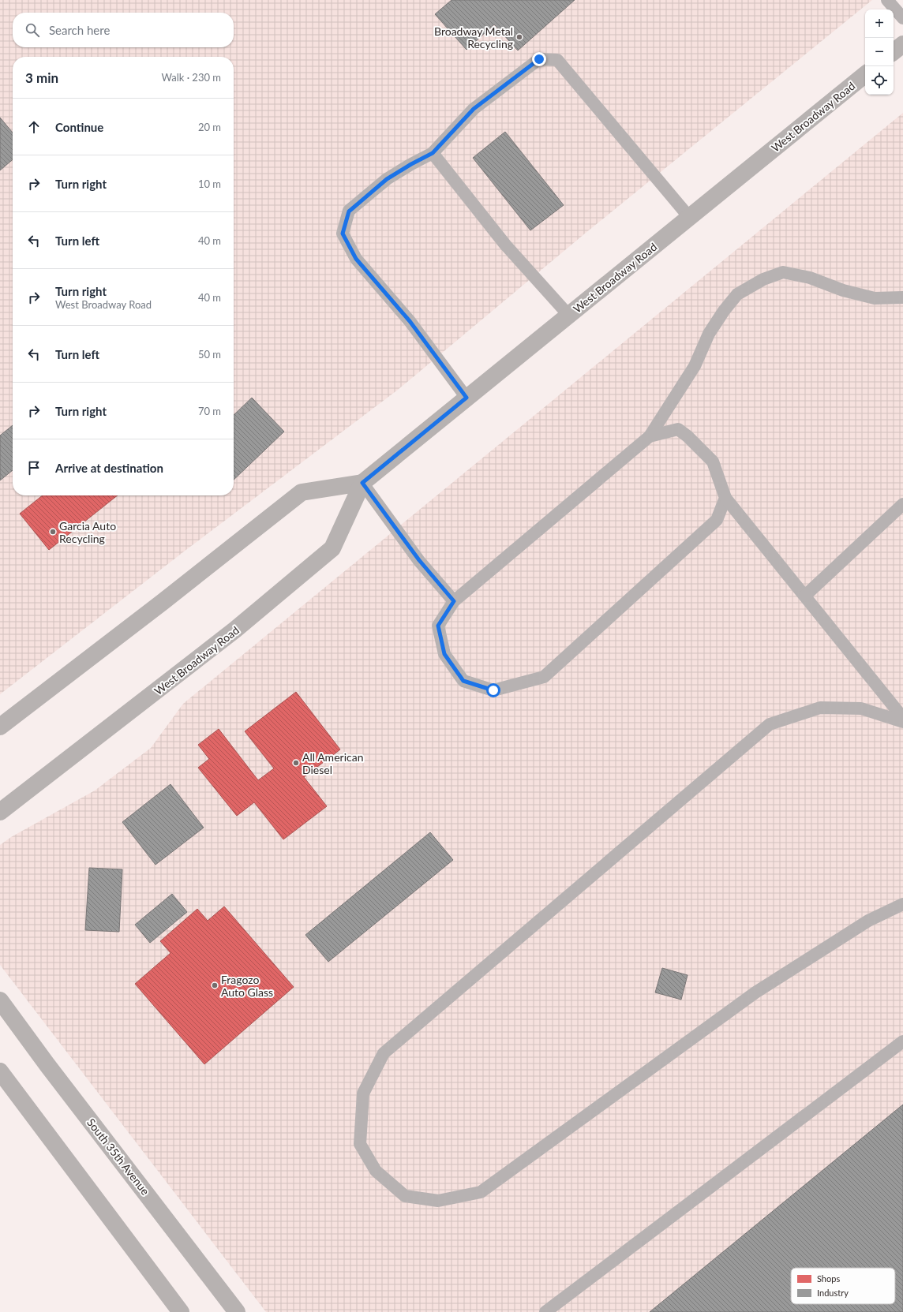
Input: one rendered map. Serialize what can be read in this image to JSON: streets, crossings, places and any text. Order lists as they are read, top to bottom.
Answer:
{
  "streets": {
    "main road": ["West Broadway Road", "South 35th Avenue"]
  },
  "places": [
    "Broadway Metal Recycling",
    "Garcia Auto Recycling",
    "All American Diesel",
    "Fragozo Auto Glass"
  ],
  "legend": ["Shops", "Industry"],
  "page": {
    "map_buttons": ["+", "−"],
    "search": "Search here",
    "heading": ["3 min", "Walk · 230 m"],
    "list": [
      ["Continue", "20 m"],
      ["Turn right", "10 m"],
      ["Turn left", "40 m"],
      ["Turn right", "West Broadway Road", "40 m"],
      ["Turn left", "50 m"],
      ["Turn right", "70 m"],
      "Arrive at destination"
    ]
  }
}
